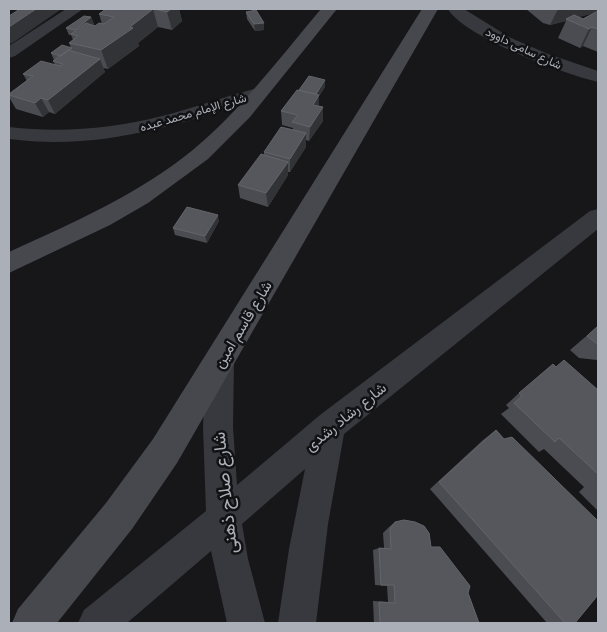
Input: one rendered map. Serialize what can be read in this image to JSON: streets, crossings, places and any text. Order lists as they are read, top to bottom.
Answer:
{
  "streets": {
    "main road": ["شارع قاسم امين"],
    "street": [
      "شارع سامى داوود",
      "شارع الإمام محمد عبده",
      "شارع رشاد رشدى",
      "شارع صلاح ذهنى"
    ]
  },
  "crossings": [
    ["شارع قاسم امين", "شارع صلاح ذهنى"],
    ["شارع رشاد رشدى", "شارع صلاح ذهنى"]
  ]
}
